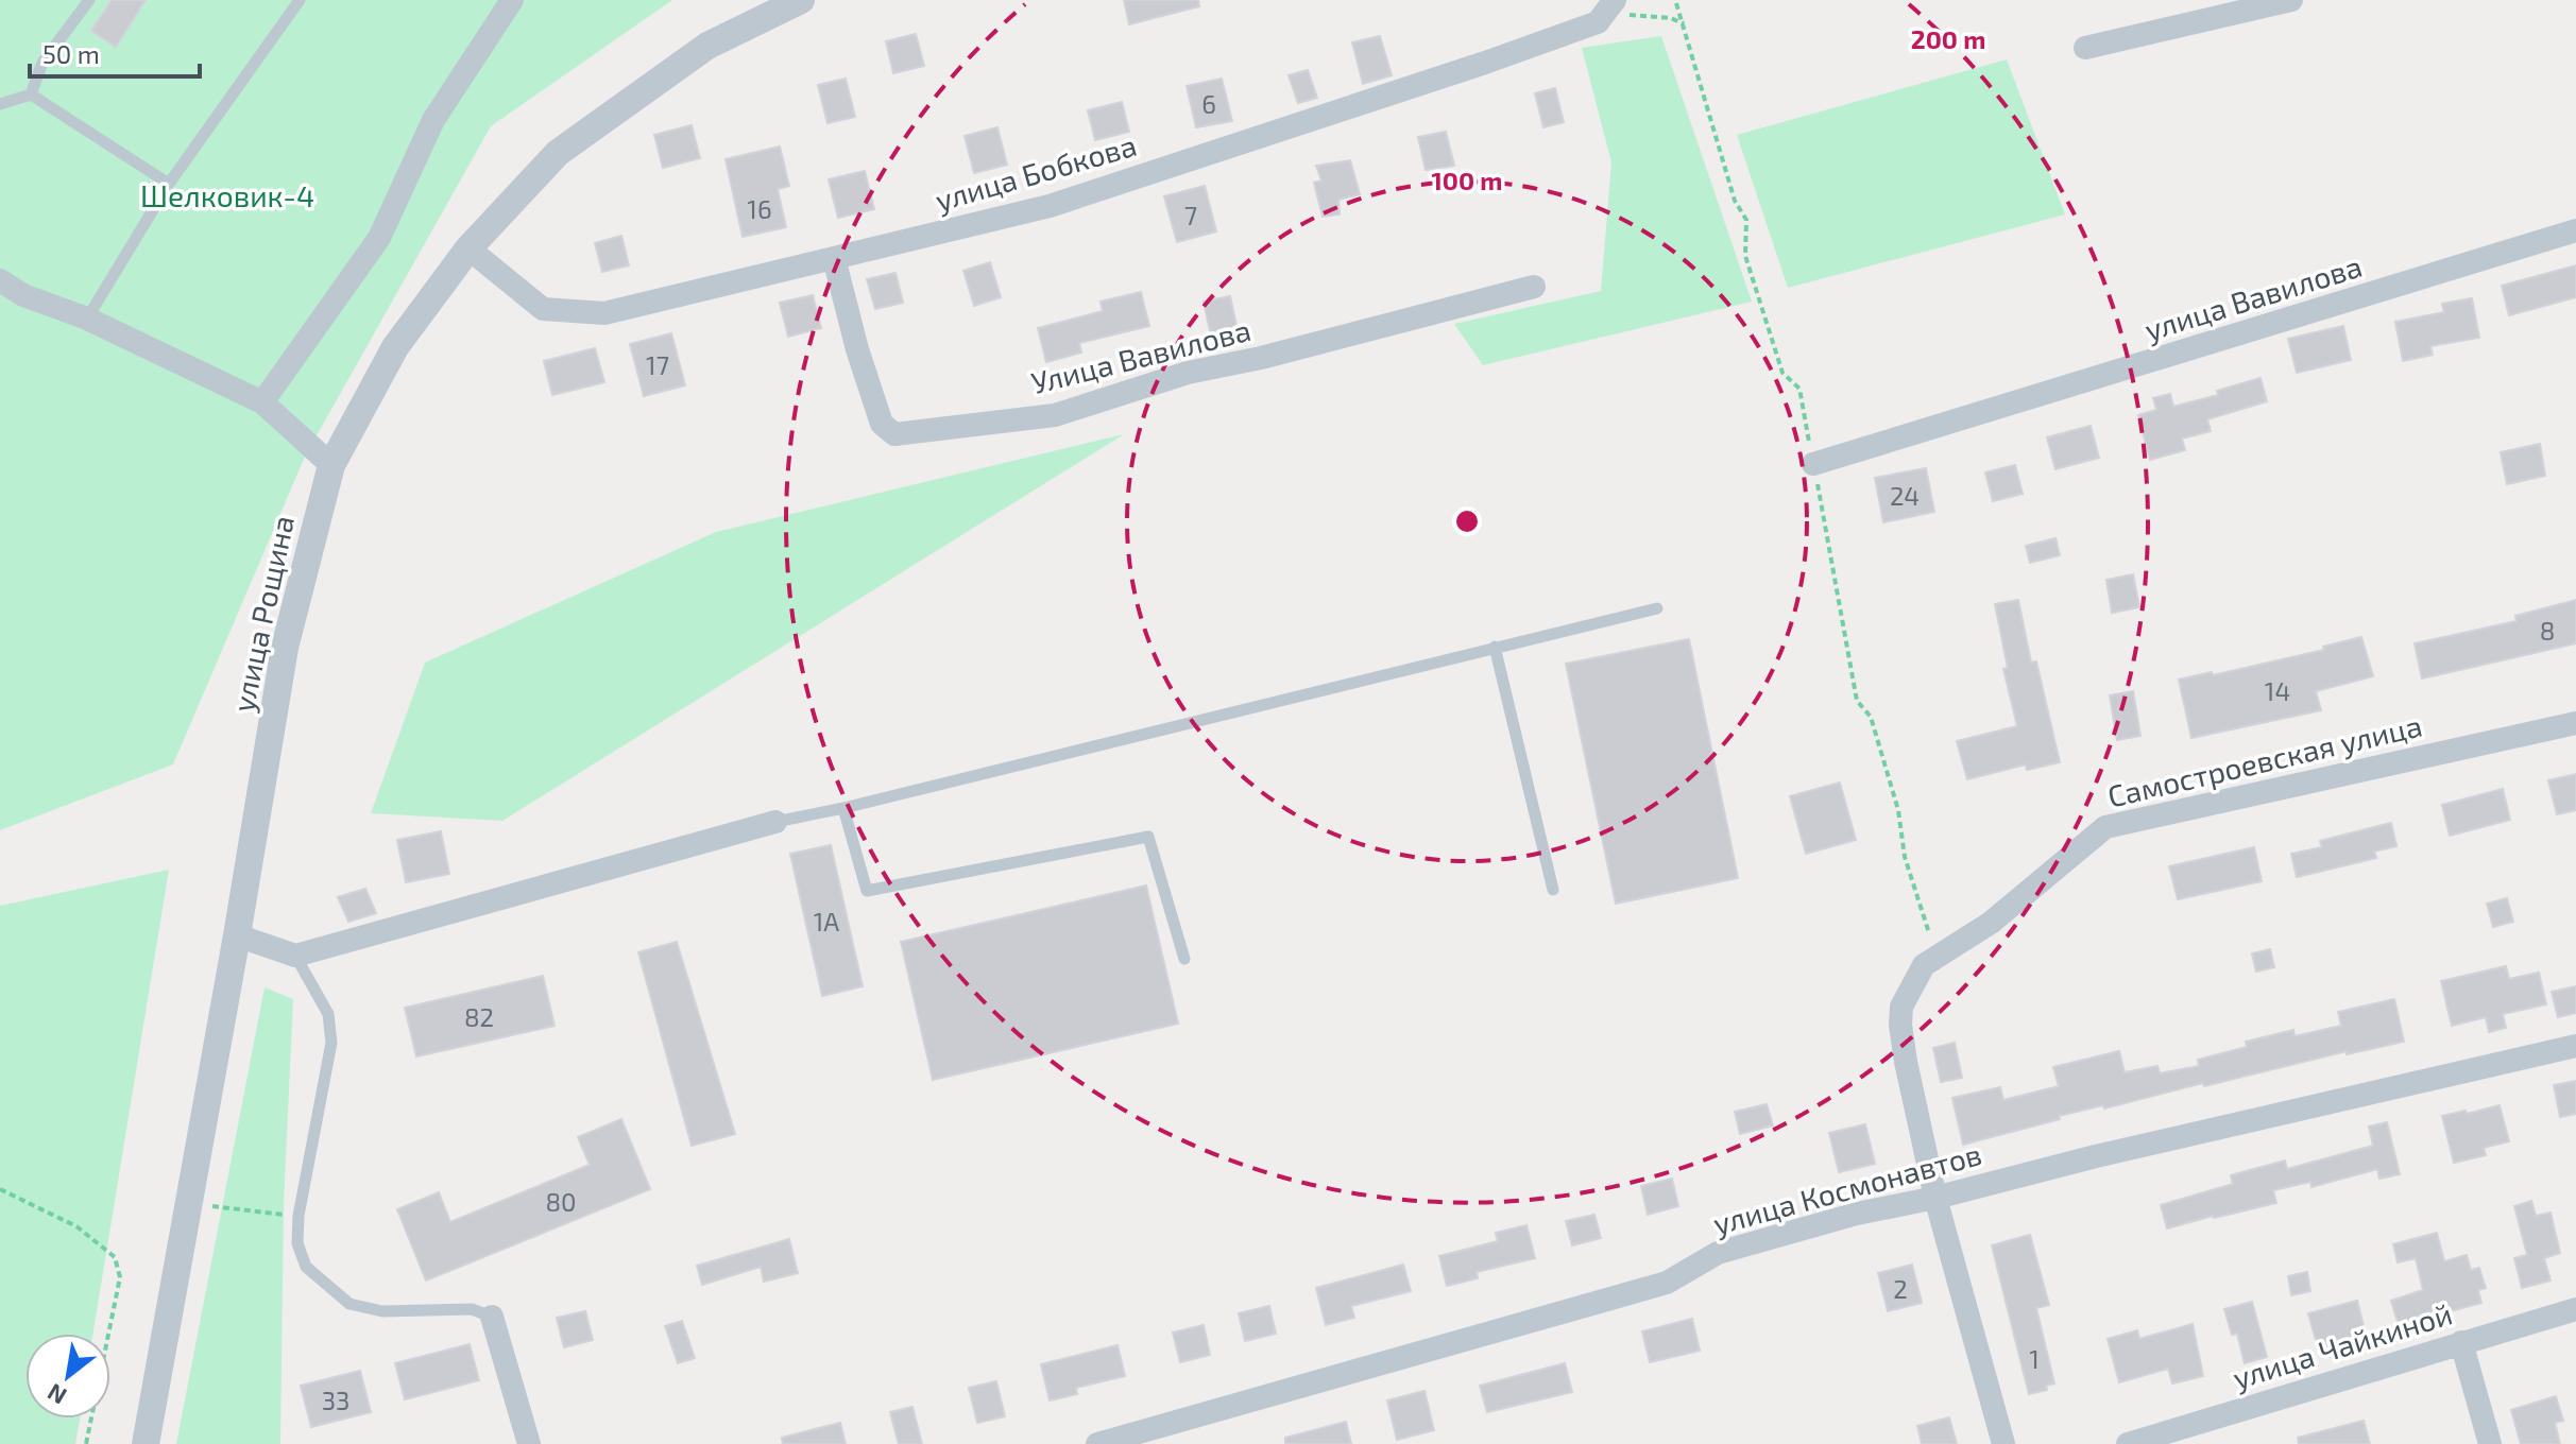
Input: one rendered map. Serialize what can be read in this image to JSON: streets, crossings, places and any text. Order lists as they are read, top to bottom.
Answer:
{
  "streets": {
    "street": [
      "улица Бобкова",
      "улица Вавилова",
      "Улица Вавилова",
      "улица Рощина",
      "Самостроевская улица",
      "улица Космонавтов",
      "улица Чайкиной"
    ]
  },
  "crossings": [
    ["улица Бобкова", "Улица Вавилова"],
    ["улица Бобкова", "улица Рощина"],
    ["Самостроевская улица", "улица Космонавтов"]
  ],
  "parks": ["Шелковик-4"],
  "house_numbers": [
    "6",
    "16",
    "7",
    "17",
    "24",
    "8",
    "14",
    "1А",
    "82",
    "80",
    "2",
    "1",
    "33"
  ],
  "scale_bar": "50 m",
  "north": "bottom left",
  "rings": ["200 m", "100 m"]
}
